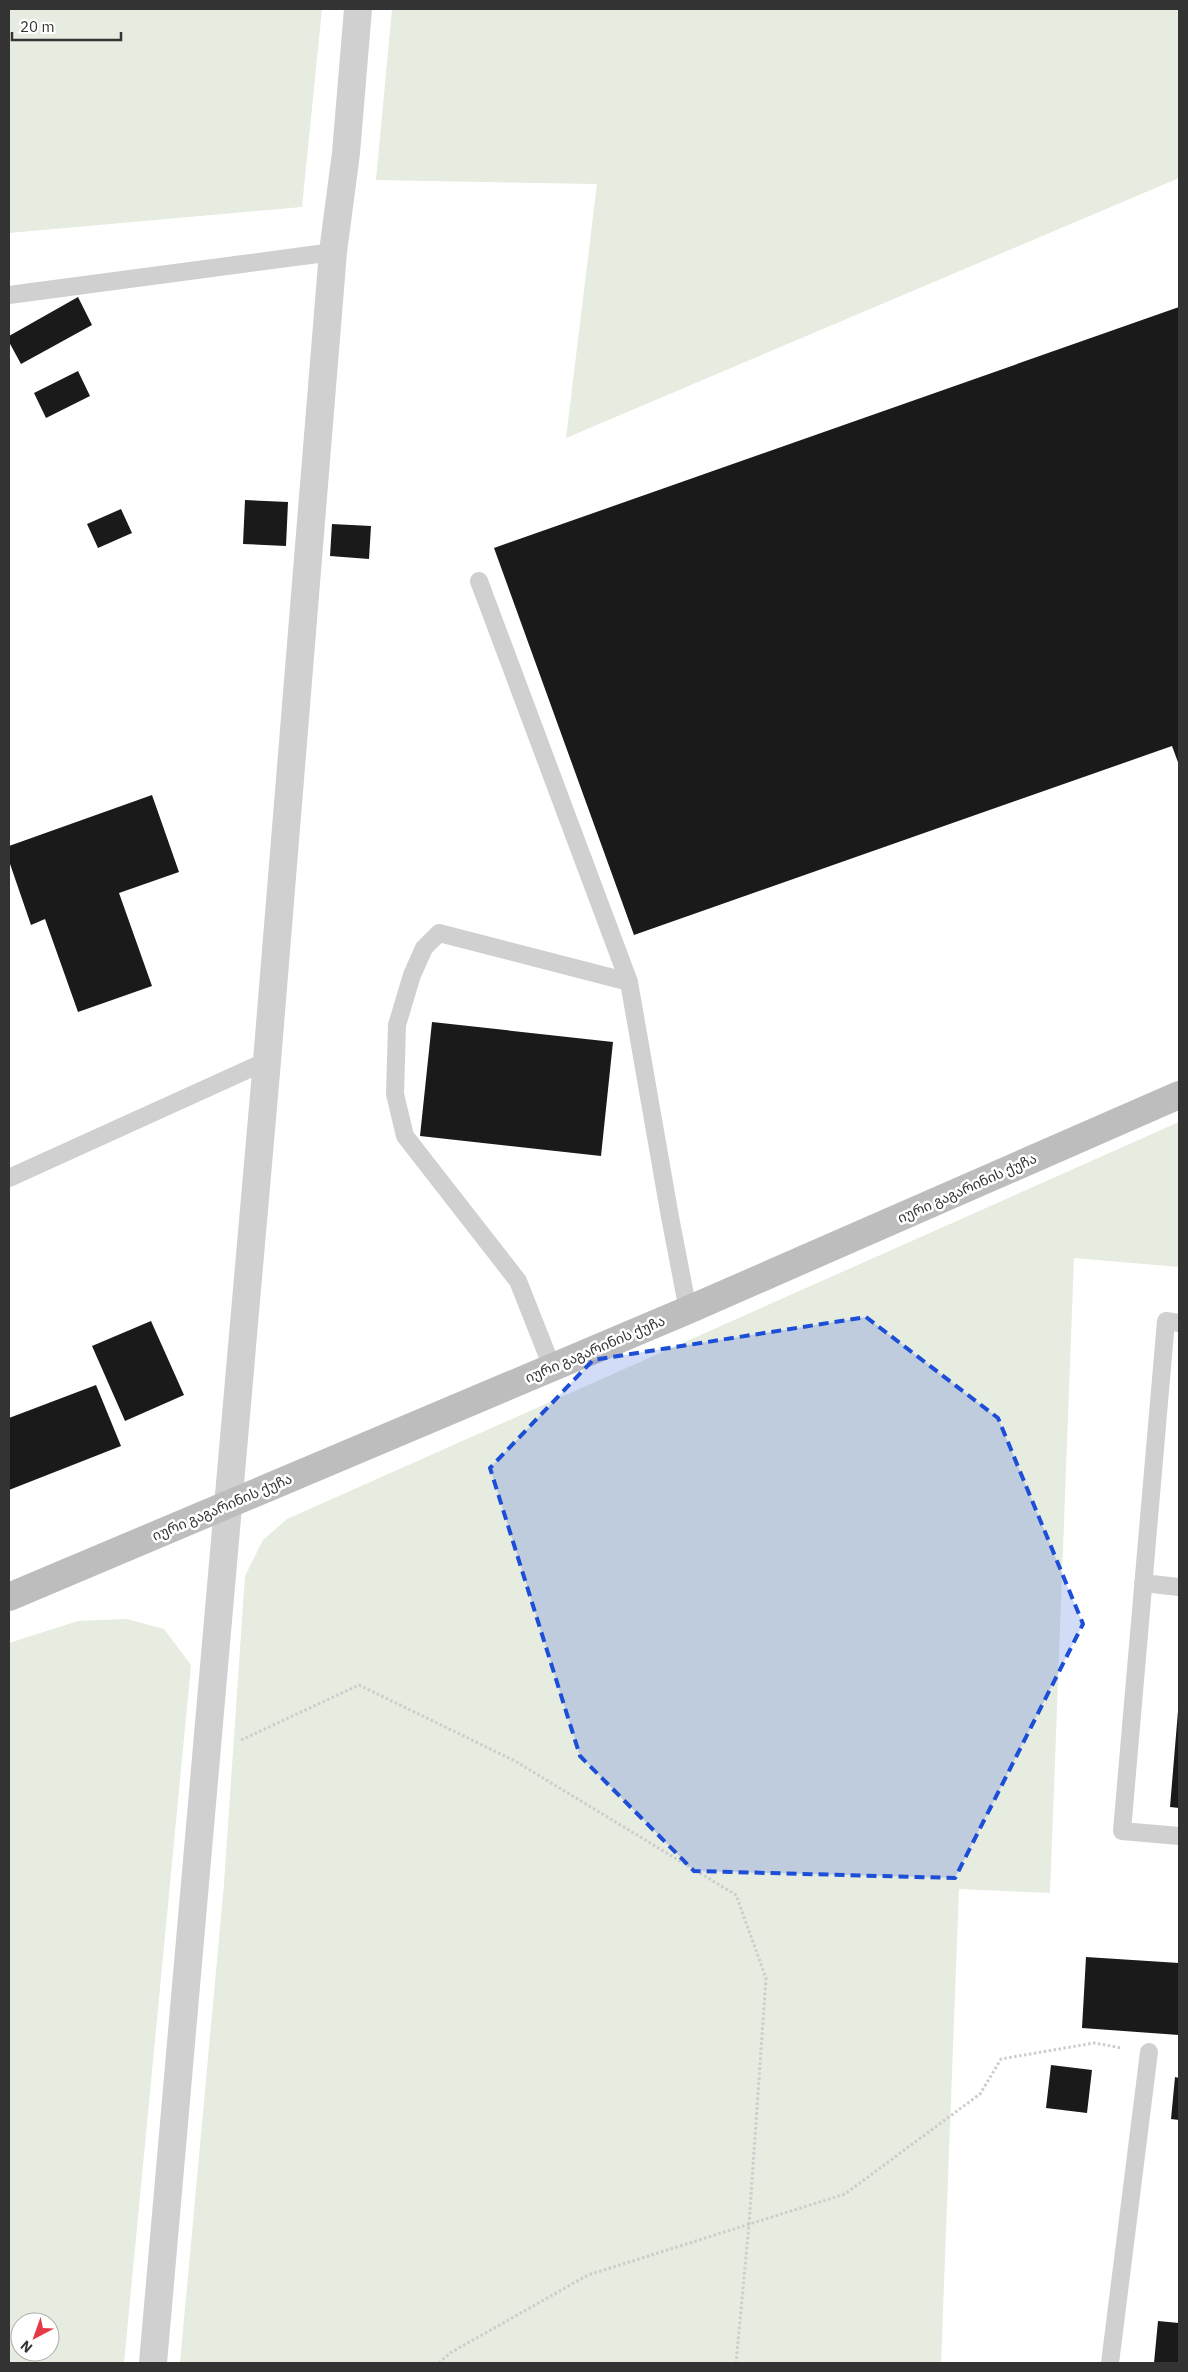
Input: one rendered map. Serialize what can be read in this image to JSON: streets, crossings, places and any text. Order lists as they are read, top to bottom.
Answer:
{
  "streets": {
    "street": ["იური გაგარინის ქუჩა"]
  },
  "scale_bar": "20 m",
  "north": "bottom left"
}
